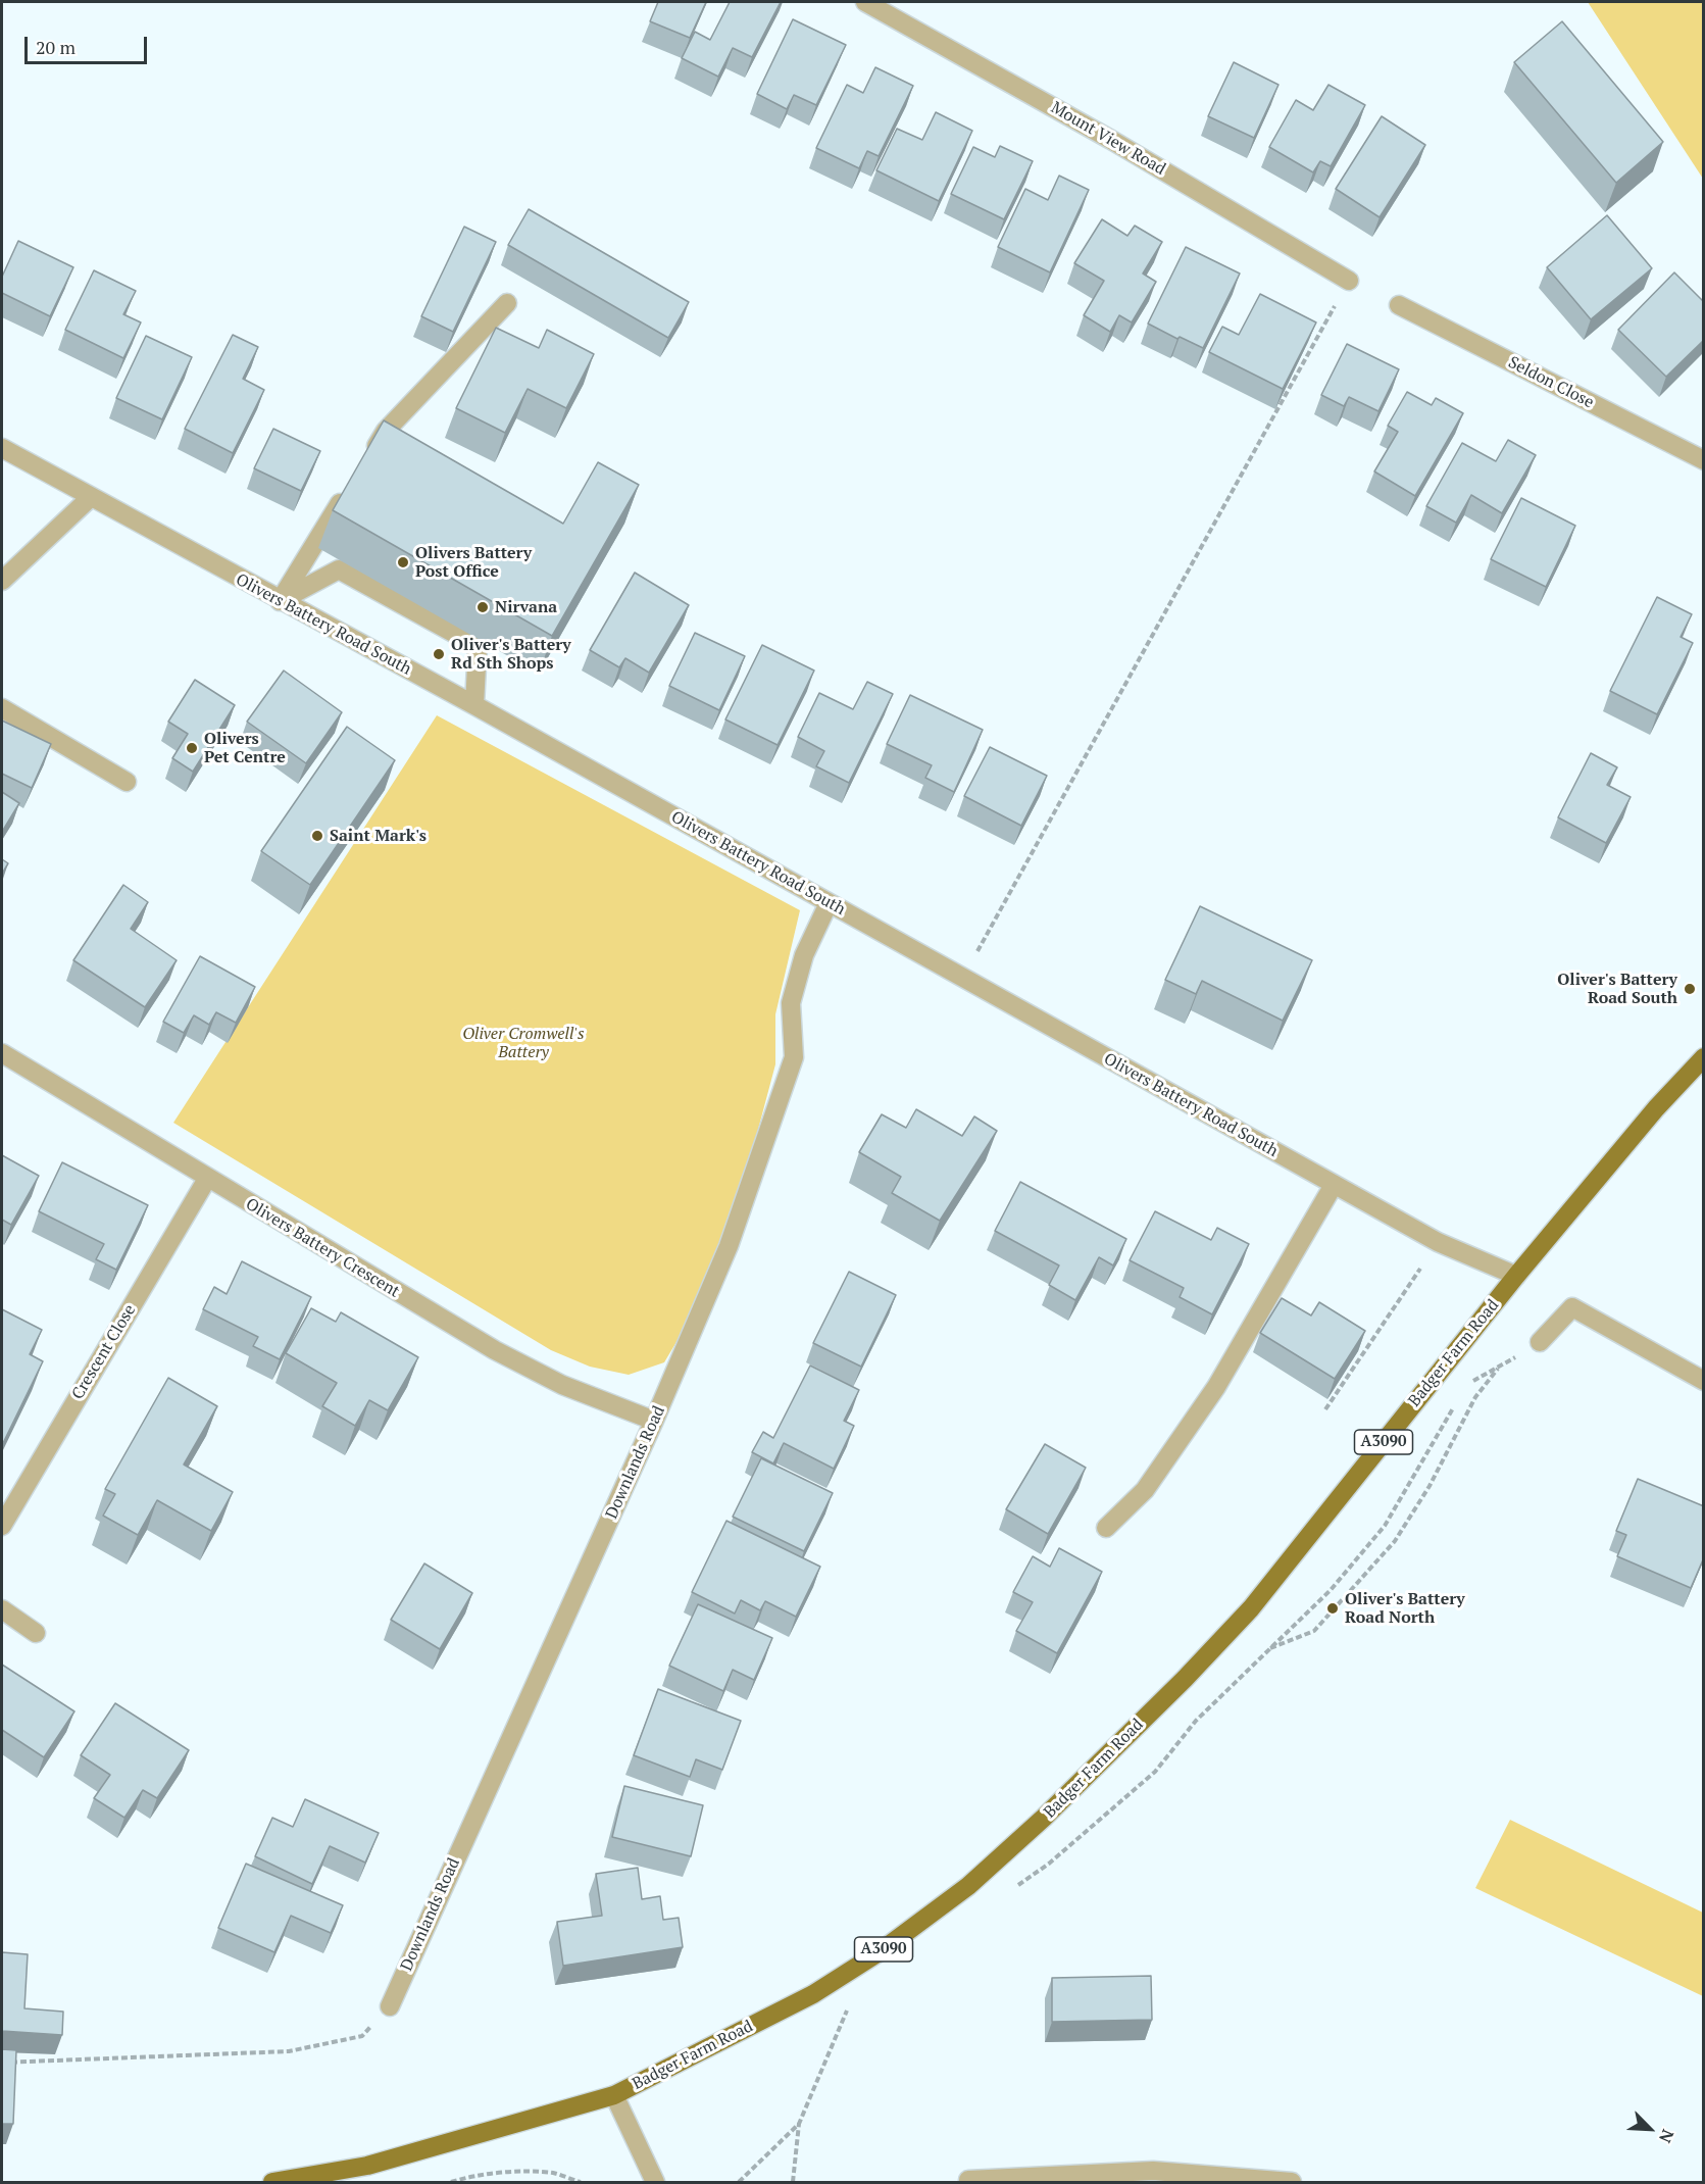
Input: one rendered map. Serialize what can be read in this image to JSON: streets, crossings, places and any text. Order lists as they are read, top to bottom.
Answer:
{
  "streets": {
    "main road": ["Badger Farm Road", "A3090"],
    "street": [
      "Mount View Road",
      "Seldon Close",
      "Olivers Battery Road South",
      "Olivers Battery Crescent",
      "Crescent Close",
      "Downlands Road"
    ]
  },
  "crossings": [
    ["Olivers Battery Road South", "Badger Farm Road"],
    ["Olivers Battery Road South", "Downlands Road"],
    ["Olivers Battery Crescent", "Crescent Close"],
    ["Olivers Battery Crescent", "Downlands Road"]
  ],
  "parks": ["Oliver Cromwell's Battery"],
  "places": [
    "Olivers Battery Post Office",
    "Nirvana",
    "Oliver's Battery Rd Sth Shops",
    "Olivers Pet Centre",
    "Saint Mark's",
    "Oliver's Battery Road South",
    "Oliver's Battery Road North"
  ],
  "scale_bar": "20 m",
  "north": "bottom right"
}
